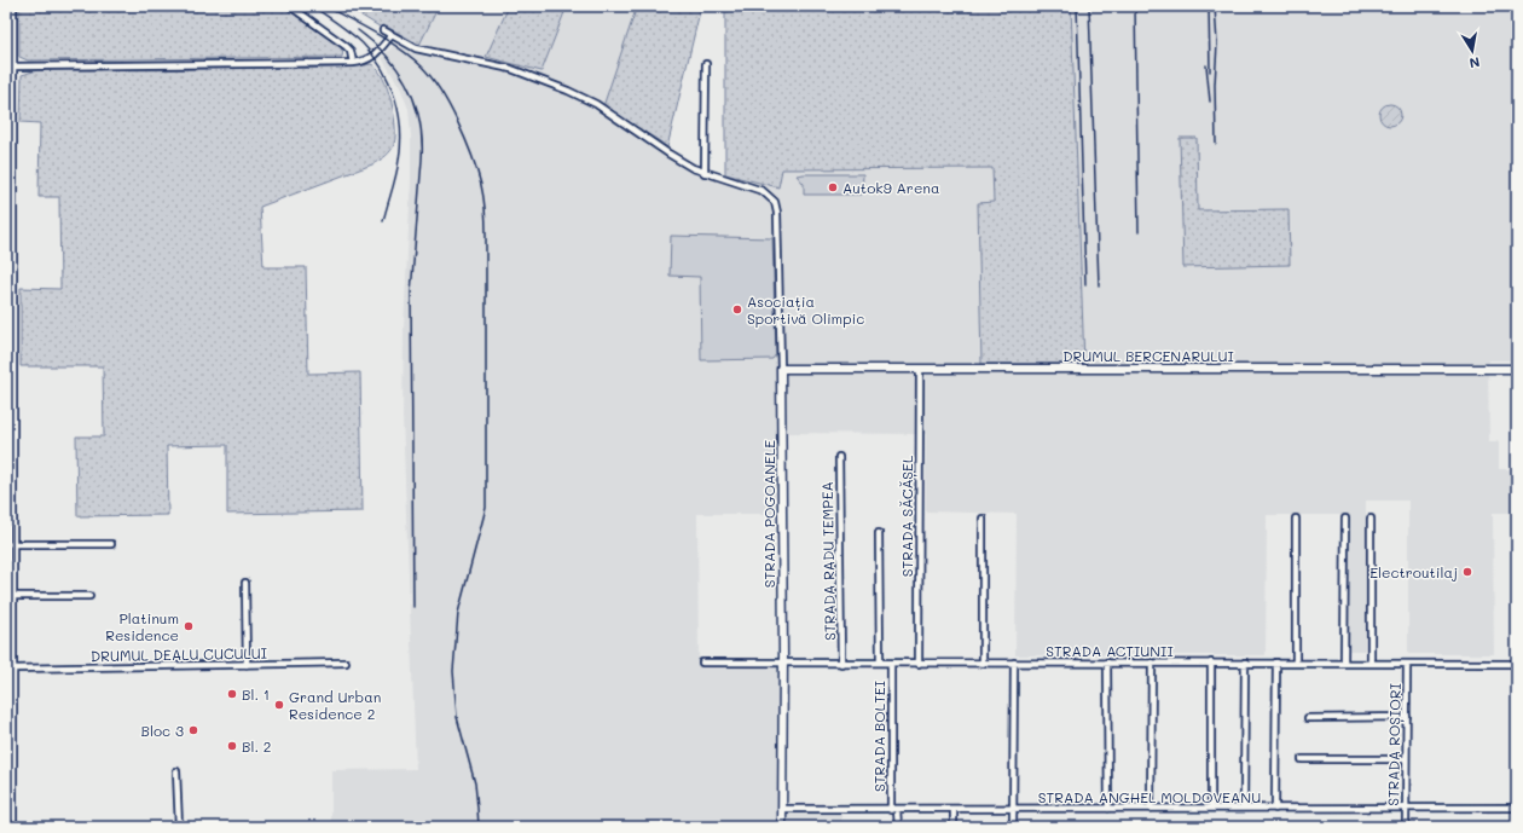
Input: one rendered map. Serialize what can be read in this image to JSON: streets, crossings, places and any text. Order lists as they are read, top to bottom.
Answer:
{
  "streets": {
    "street": [
      "DRUMUL BERCENARULUI",
      "STRADA POGOANELE",
      "STRADA SĂCĂȘEL",
      "STRADA RADU TEMPEA",
      "STRADA ACȚIUNII",
      "DRUMUL DEALU CUCULUI",
      "STRADA BOLTEI",
      "STRADA ROȘIORI",
      "STRADA ANGHEL MOLDOVEANU"
    ]
  },
  "crossings": [
    ["DRUMUL BERCENARULUI", "STRADA POGOANELE"],
    ["DRUMUL BERCENARULUI", "STRADA SĂCĂȘEL"],
    ["STRADA POGOANELE", "STRADA ACȚIUNII"],
    ["STRADA POGOANELE", "STRADA ANGHEL MOLDOVEANU"],
    ["STRADA SĂCĂȘEL", "STRADA ACȚIUNII"],
    ["STRADA RADU TEMPEA", "STRADA ACȚIUNII"],
    ["STRADA ACȚIUNII", "STRADA BOLTEI"],
    ["STRADA ACȚIUNII", "STRADA ROȘIORI"],
    ["STRADA BOLTEI", "STRADA ANGHEL MOLDOVEANU"],
    ["STRADA ROȘIORI", "STRADA ANGHEL MOLDOVEANU"]
  ],
  "places": [
    "Autok9 Arena",
    "Asociația Sportivă Olimpic",
    "Electroutilaj",
    "Platinum Residence",
    "Bl. 1",
    "Grand Urban Residence 2",
    "Bloc 3",
    "Bl. 2"
  ],
  "north": "bottom"
}
